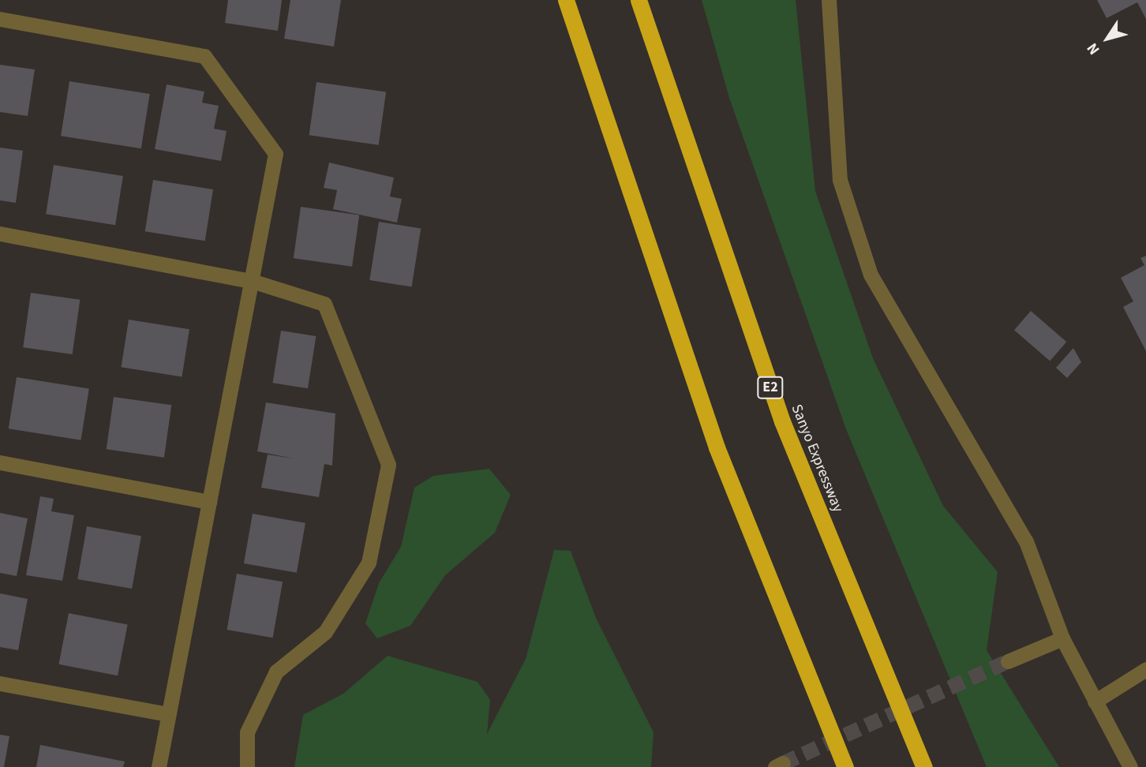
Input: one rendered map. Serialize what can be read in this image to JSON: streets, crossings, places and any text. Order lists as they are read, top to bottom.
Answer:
{
  "streets": {
    "highway": ["E2", "Sanyo Expressway"]
  },
  "north": "bottom left"
}
